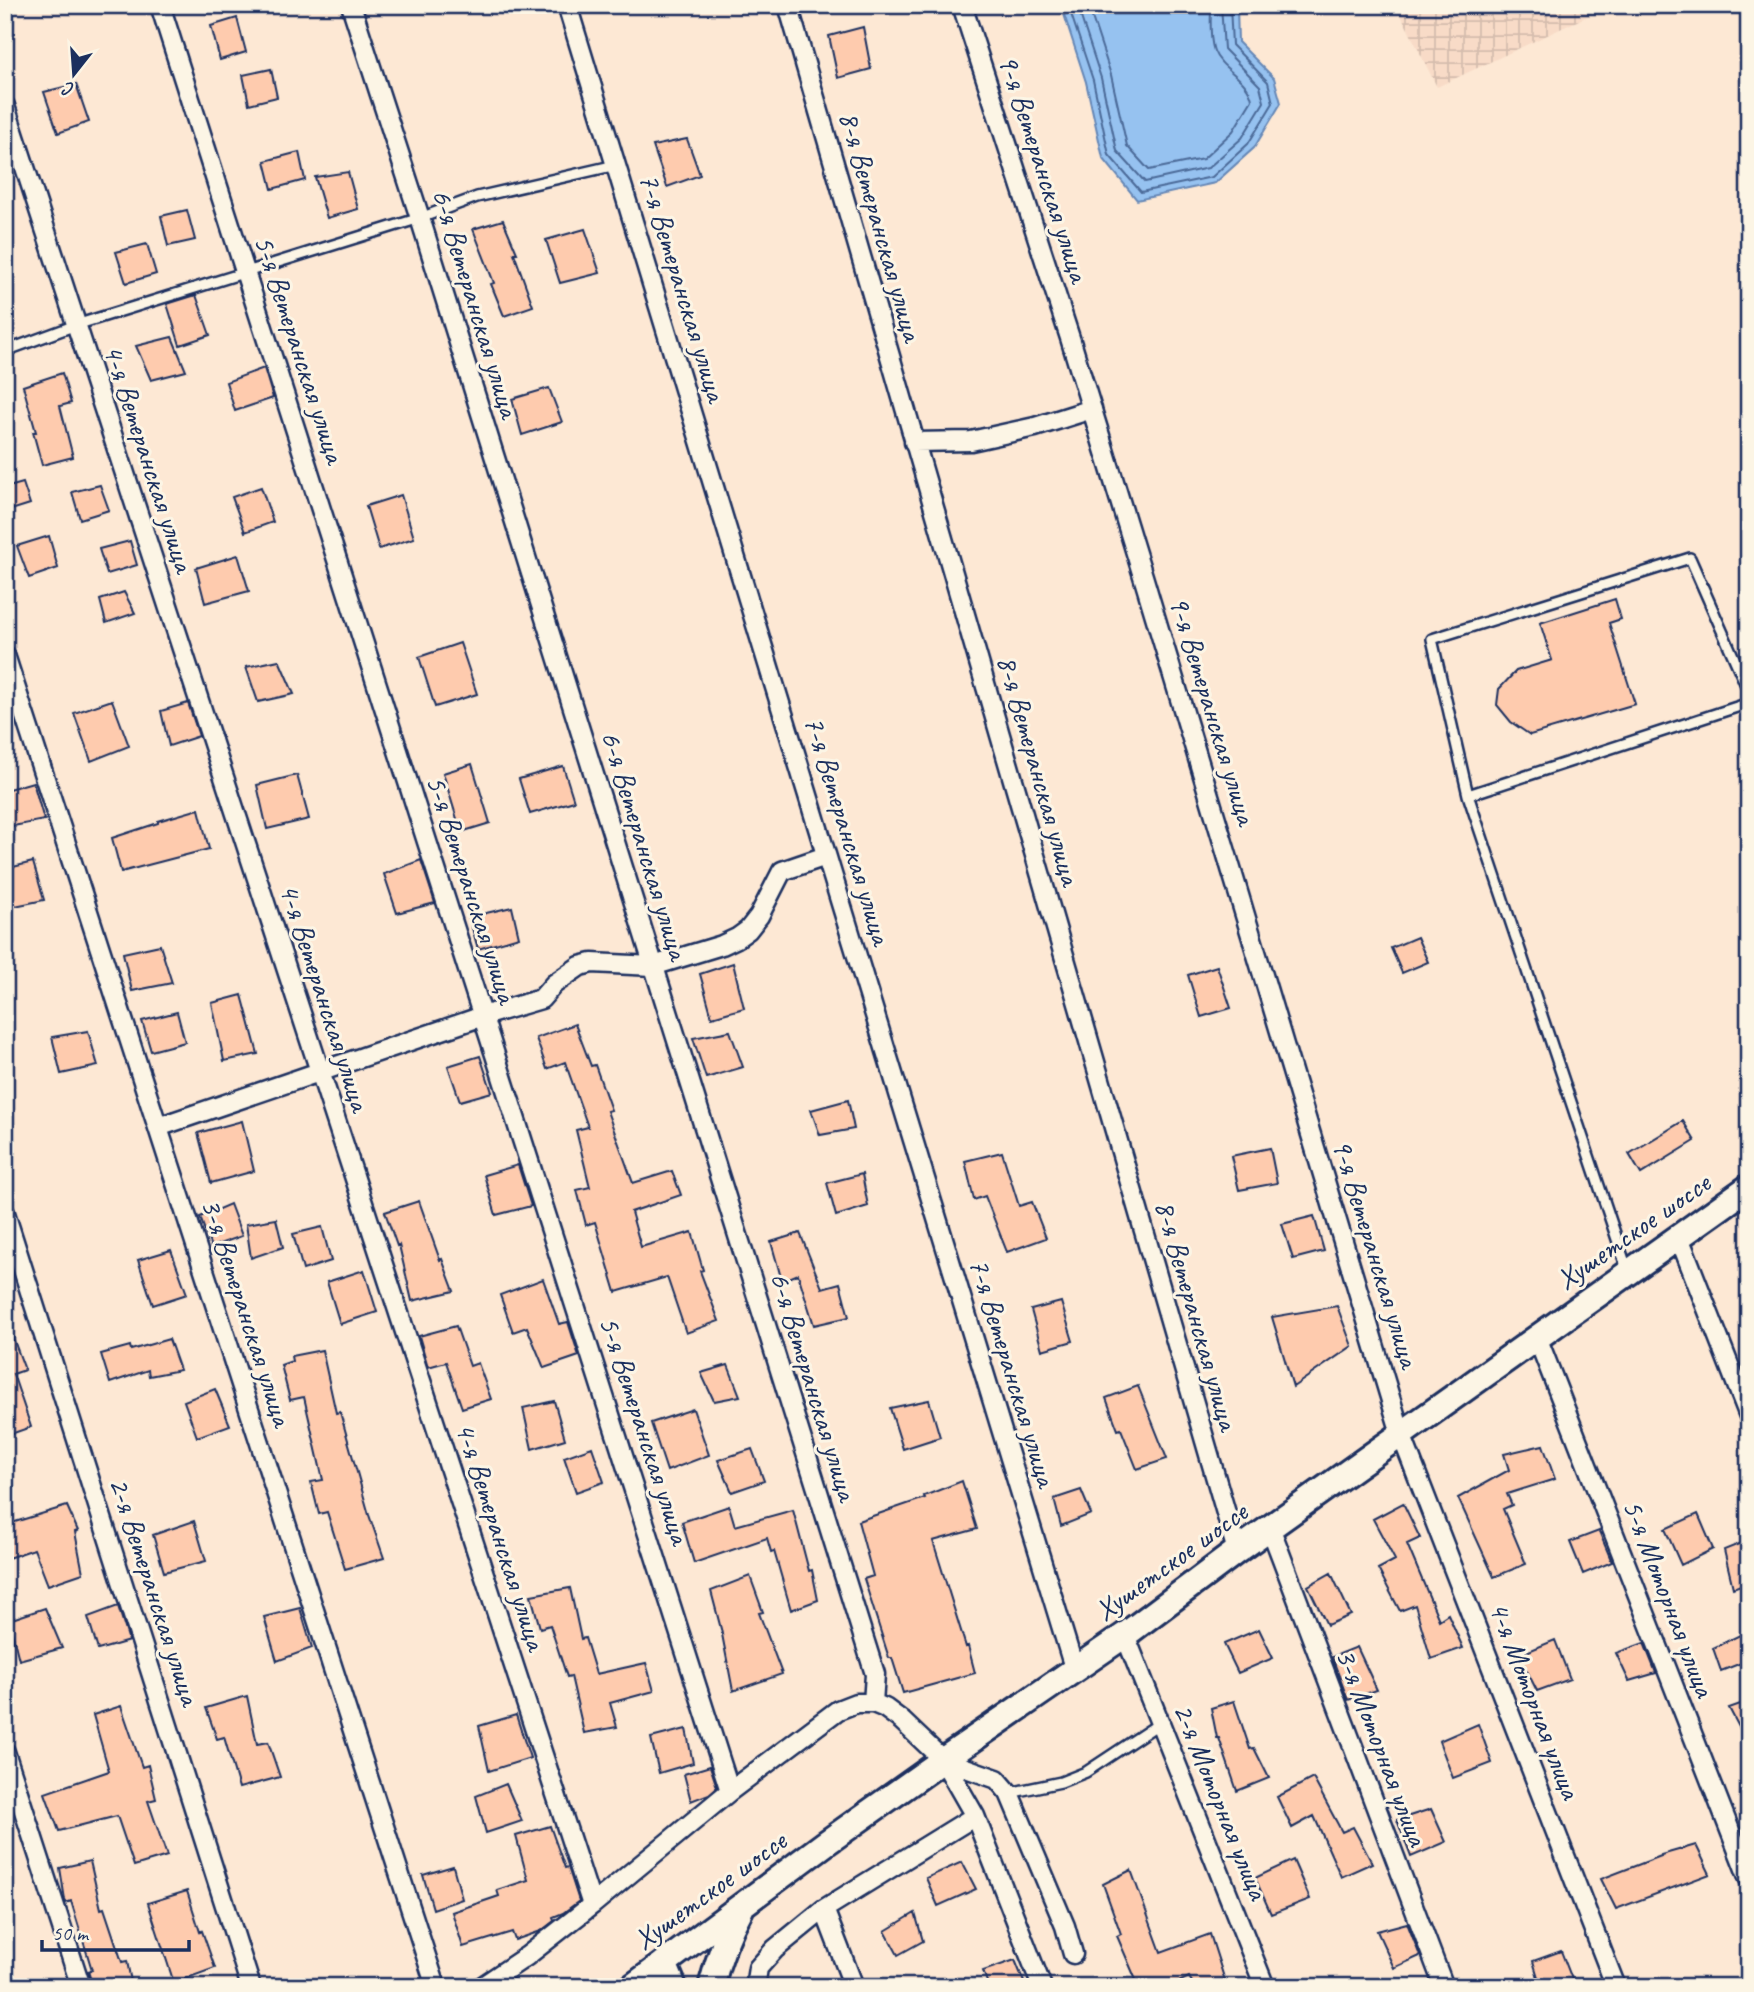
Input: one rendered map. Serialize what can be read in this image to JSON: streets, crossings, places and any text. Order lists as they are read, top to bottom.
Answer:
{
  "streets": {
    "main road": ["Хушетское шоссе"],
    "street": [
      "9-я Ветеранская улица",
      "8-я Ветеранская улица",
      "7-я Ветеранская улица",
      "6-я Ветеранская улица",
      "5-я Ветеранская улица",
      "4-я Ветеранская улица",
      "3-я Ветеранская улица",
      "2-я Ветеранская улица",
      "5-я Моторная улица",
      "4-я Моторная улица",
      "3-я Моторная улица",
      "2-я Моторная улица"
    ]
  },
  "crossings": [
    ["9-я Ветеранская улица", "Хушетское шоссе"],
    ["9-я Ветеранская улица", "4-я Моторная улица"],
    ["8-я Ветеранская улица", "Хушетское шоссе"],
    ["7-я Ветеранская улица", "Хушетское шоссе"],
    ["Хушетское шоссе", "5-я Моторная улица"],
    ["Хушетское шоссе", "4-я Моторная улица"],
    ["Хушетское шоссе", "3-я Моторная улица"],
    ["Хушетское шоссе", "2-я Моторная улица"]
  ],
  "scale_bar": "50 m",
  "north": "bottom"
}
